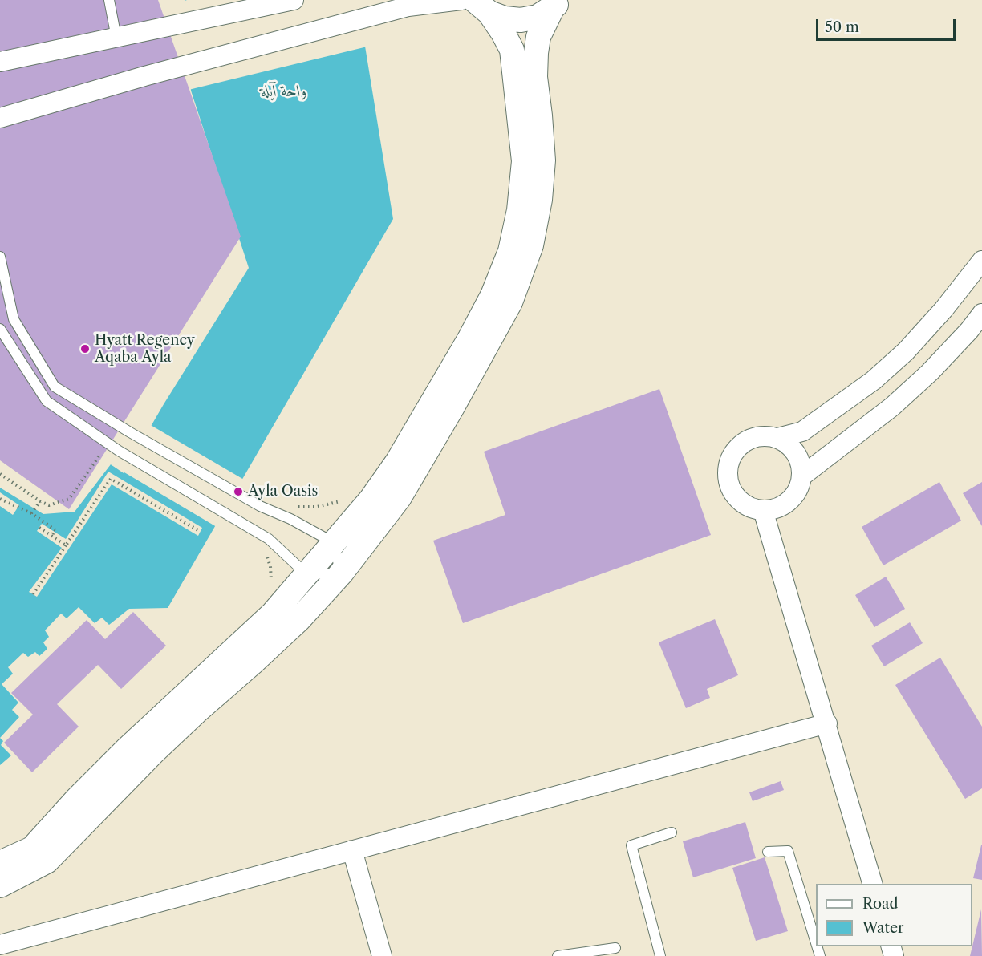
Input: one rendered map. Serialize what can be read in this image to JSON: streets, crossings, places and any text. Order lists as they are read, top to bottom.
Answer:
{
  "water": ["واحة آيلة"],
  "places": ["Hyatt Regency Aqaba Ayla", "Ayla Oasis"],
  "legend": ["Road", "Water"],
  "scale_bar": "50 m"
}
